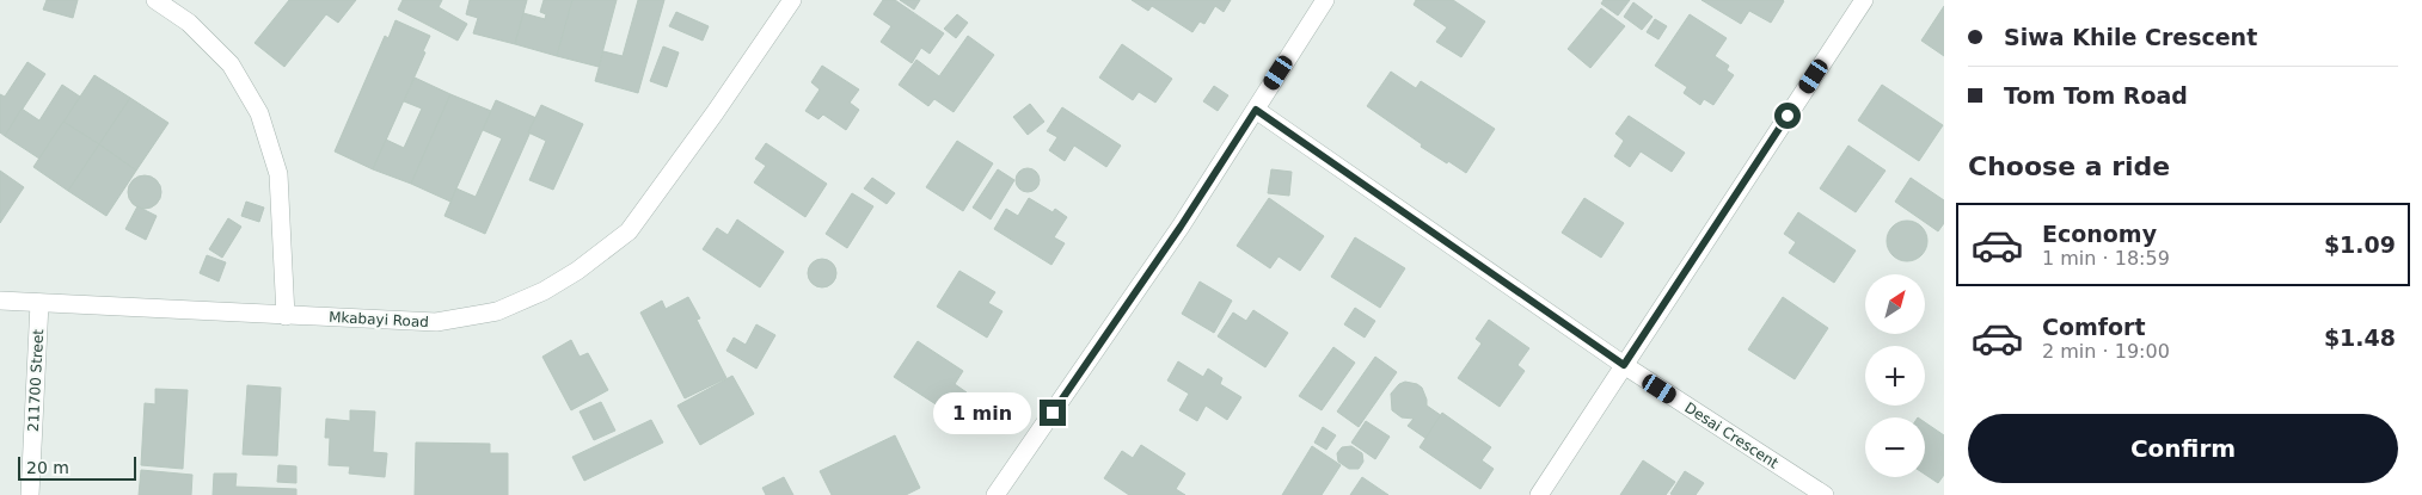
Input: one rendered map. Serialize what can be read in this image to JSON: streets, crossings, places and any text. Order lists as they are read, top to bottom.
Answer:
{
  "streets": {
    "street": ["Mkabayi Road", "211700 Street", "Desai Crescent"]
  },
  "crossings": [
    ["Mkabayi Road", "211700 Street"]
  ],
  "scale_bar": "20 m",
  "north": "top right",
  "page": {
    "banner": ["Siwa Khile Crescent", "Tom Tom Road"],
    "heading": "Choose a ride",
    "list": [
      {
        "name": "Economy",
        "note": "1 min · 18:59",
        "value": "$1.09"
      },
      {
        "name": "Comfort",
        "note": "2 min · 19:00",
        "value": "$1.48"
      }
    ],
    "map_buttons": ["+", "−"],
    "bubble": "1 min",
    "buttons": "Confirm",
    "scale": "20 m"
  }
}
